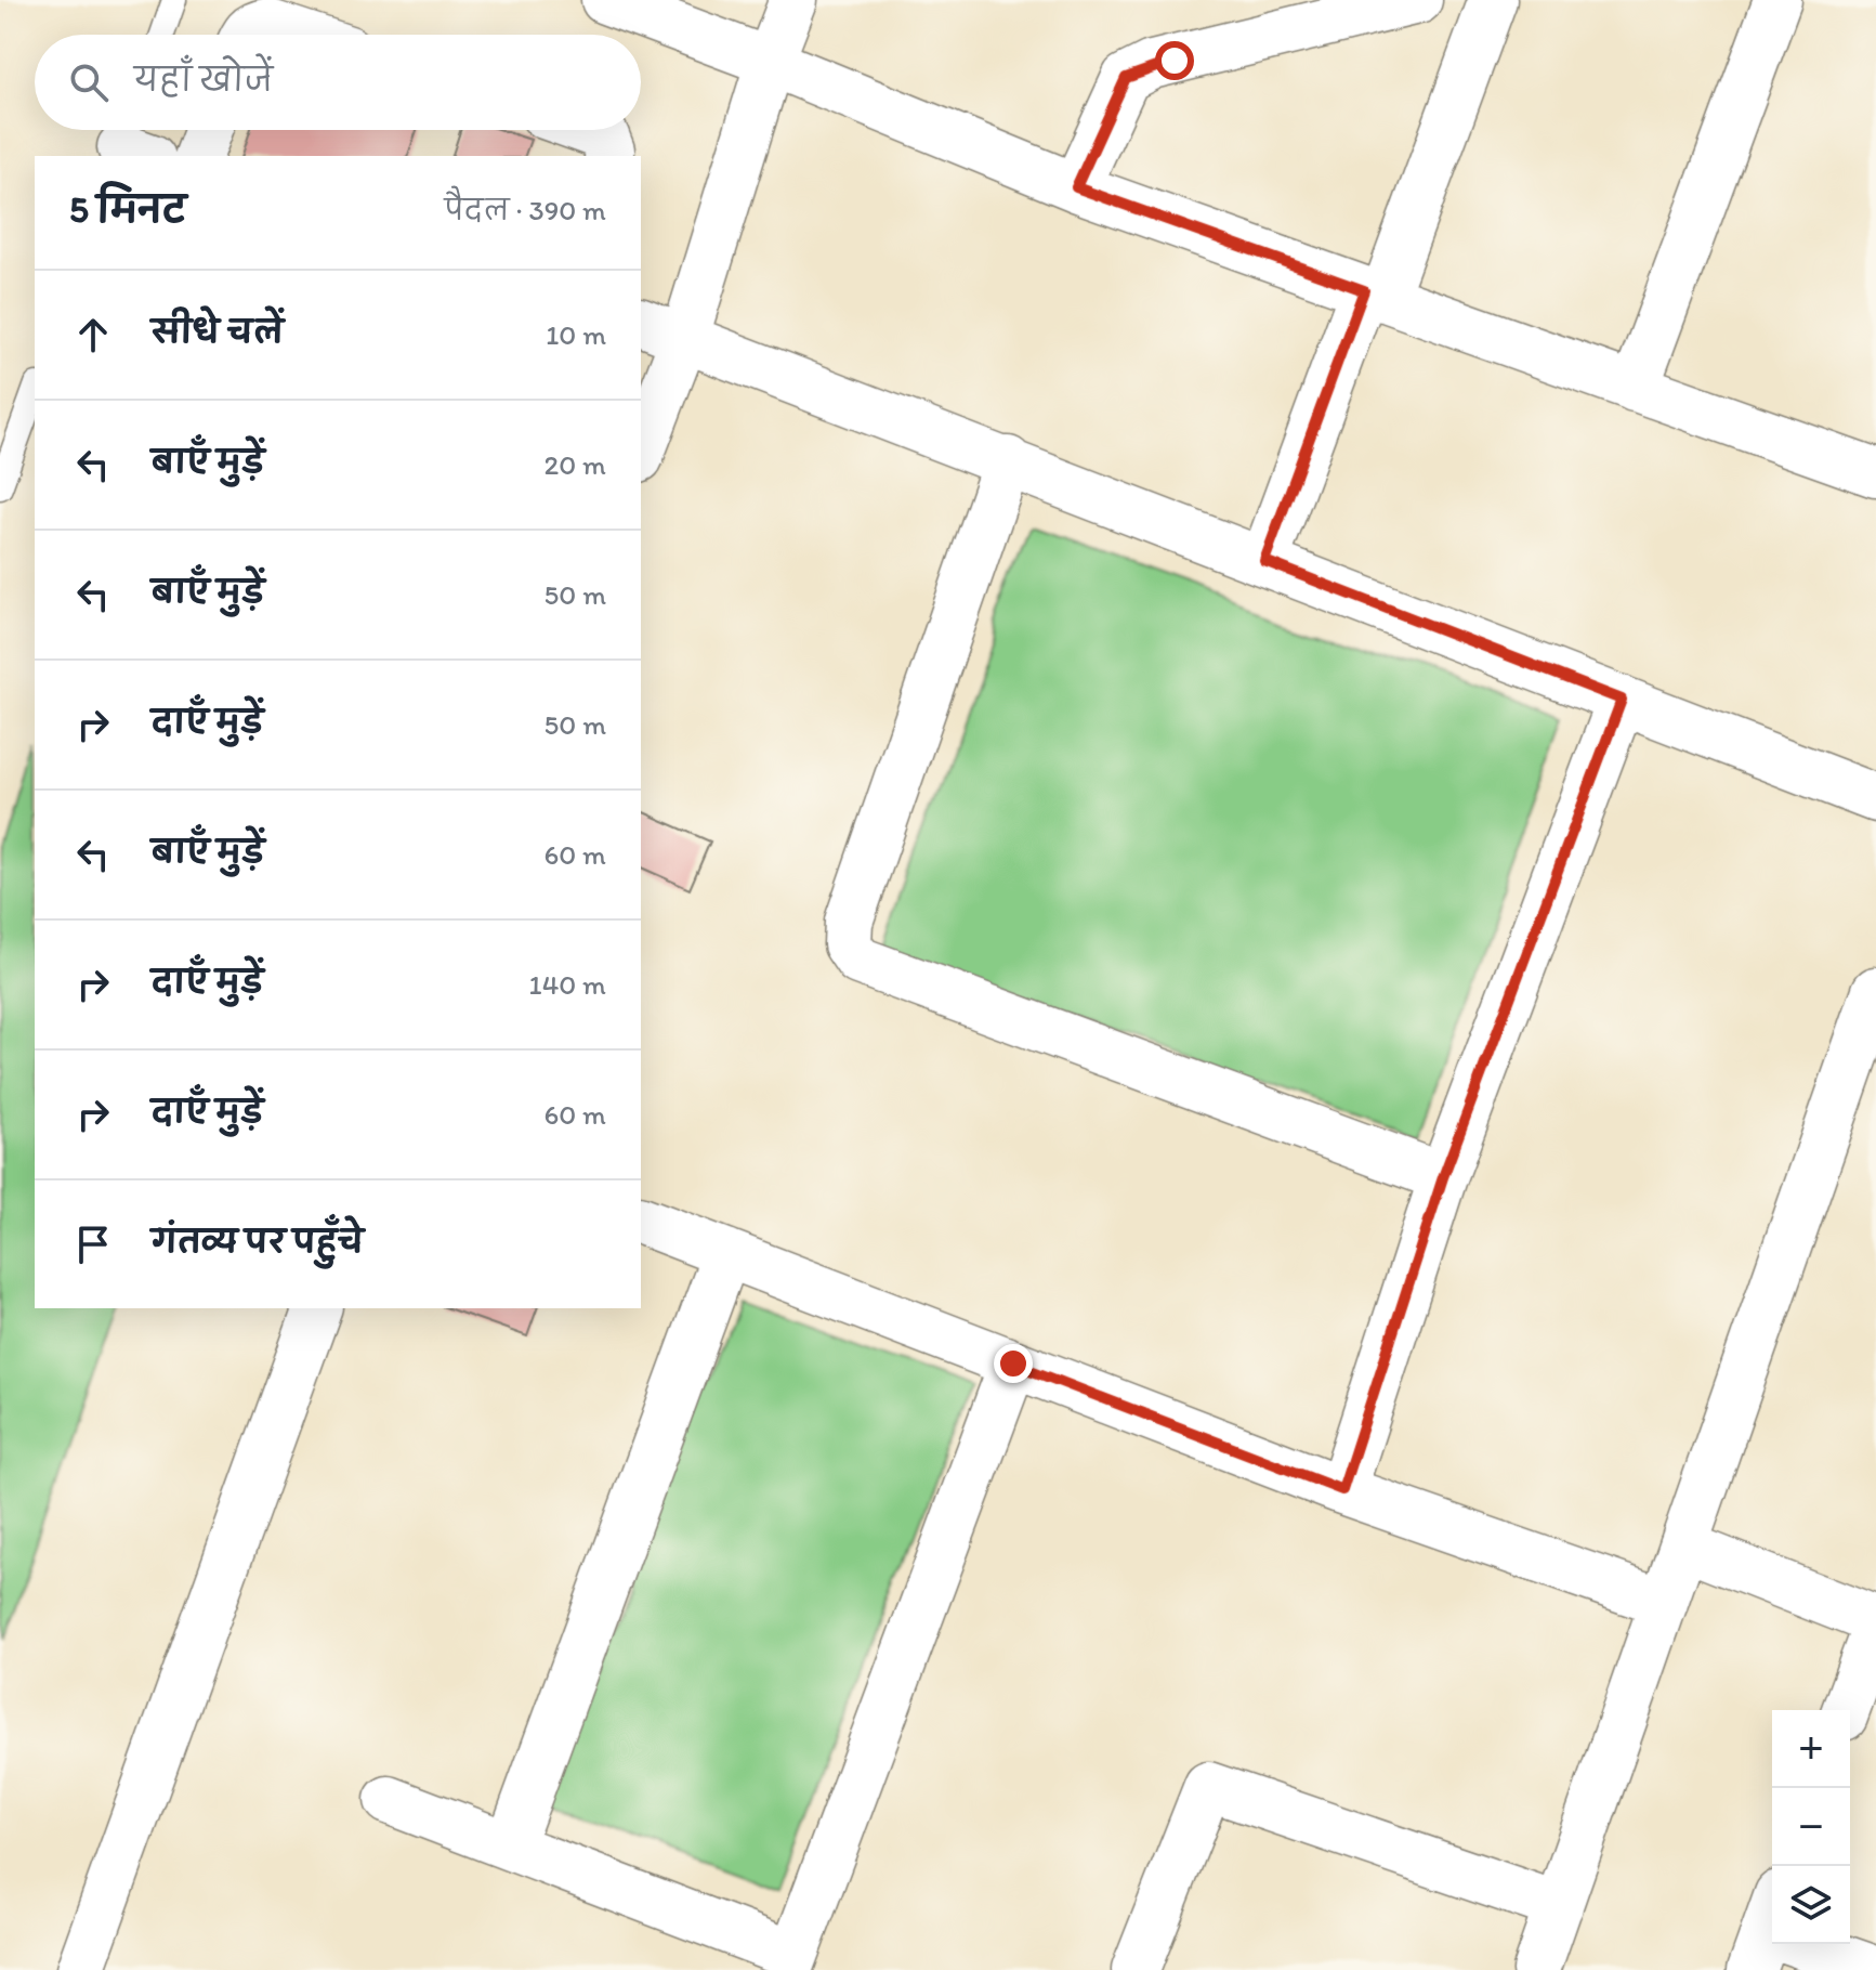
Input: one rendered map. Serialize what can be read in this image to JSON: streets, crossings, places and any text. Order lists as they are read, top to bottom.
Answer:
{
  "page": {
    "search": "यहाँ खोजें",
    "heading": ["5 मिनट", "पैदल · 390 m"],
    "list": [
      ["सीधे चलें", "10 m"],
      ["बाएँ मुड़ें", "20 m"],
      ["बाएँ मुड़ें", "50 m"],
      ["दाएँ मुड़ें", "50 m"],
      ["बाएँ मुड़ें", "60 m"],
      ["दाएँ मुड़ें", "140 m"],
      ["दाएँ मुड़ें", "60 m"],
      "गंतव्य पर पहुँचे"
    ],
    "map_buttons": ["+", "−"]
  }
}
